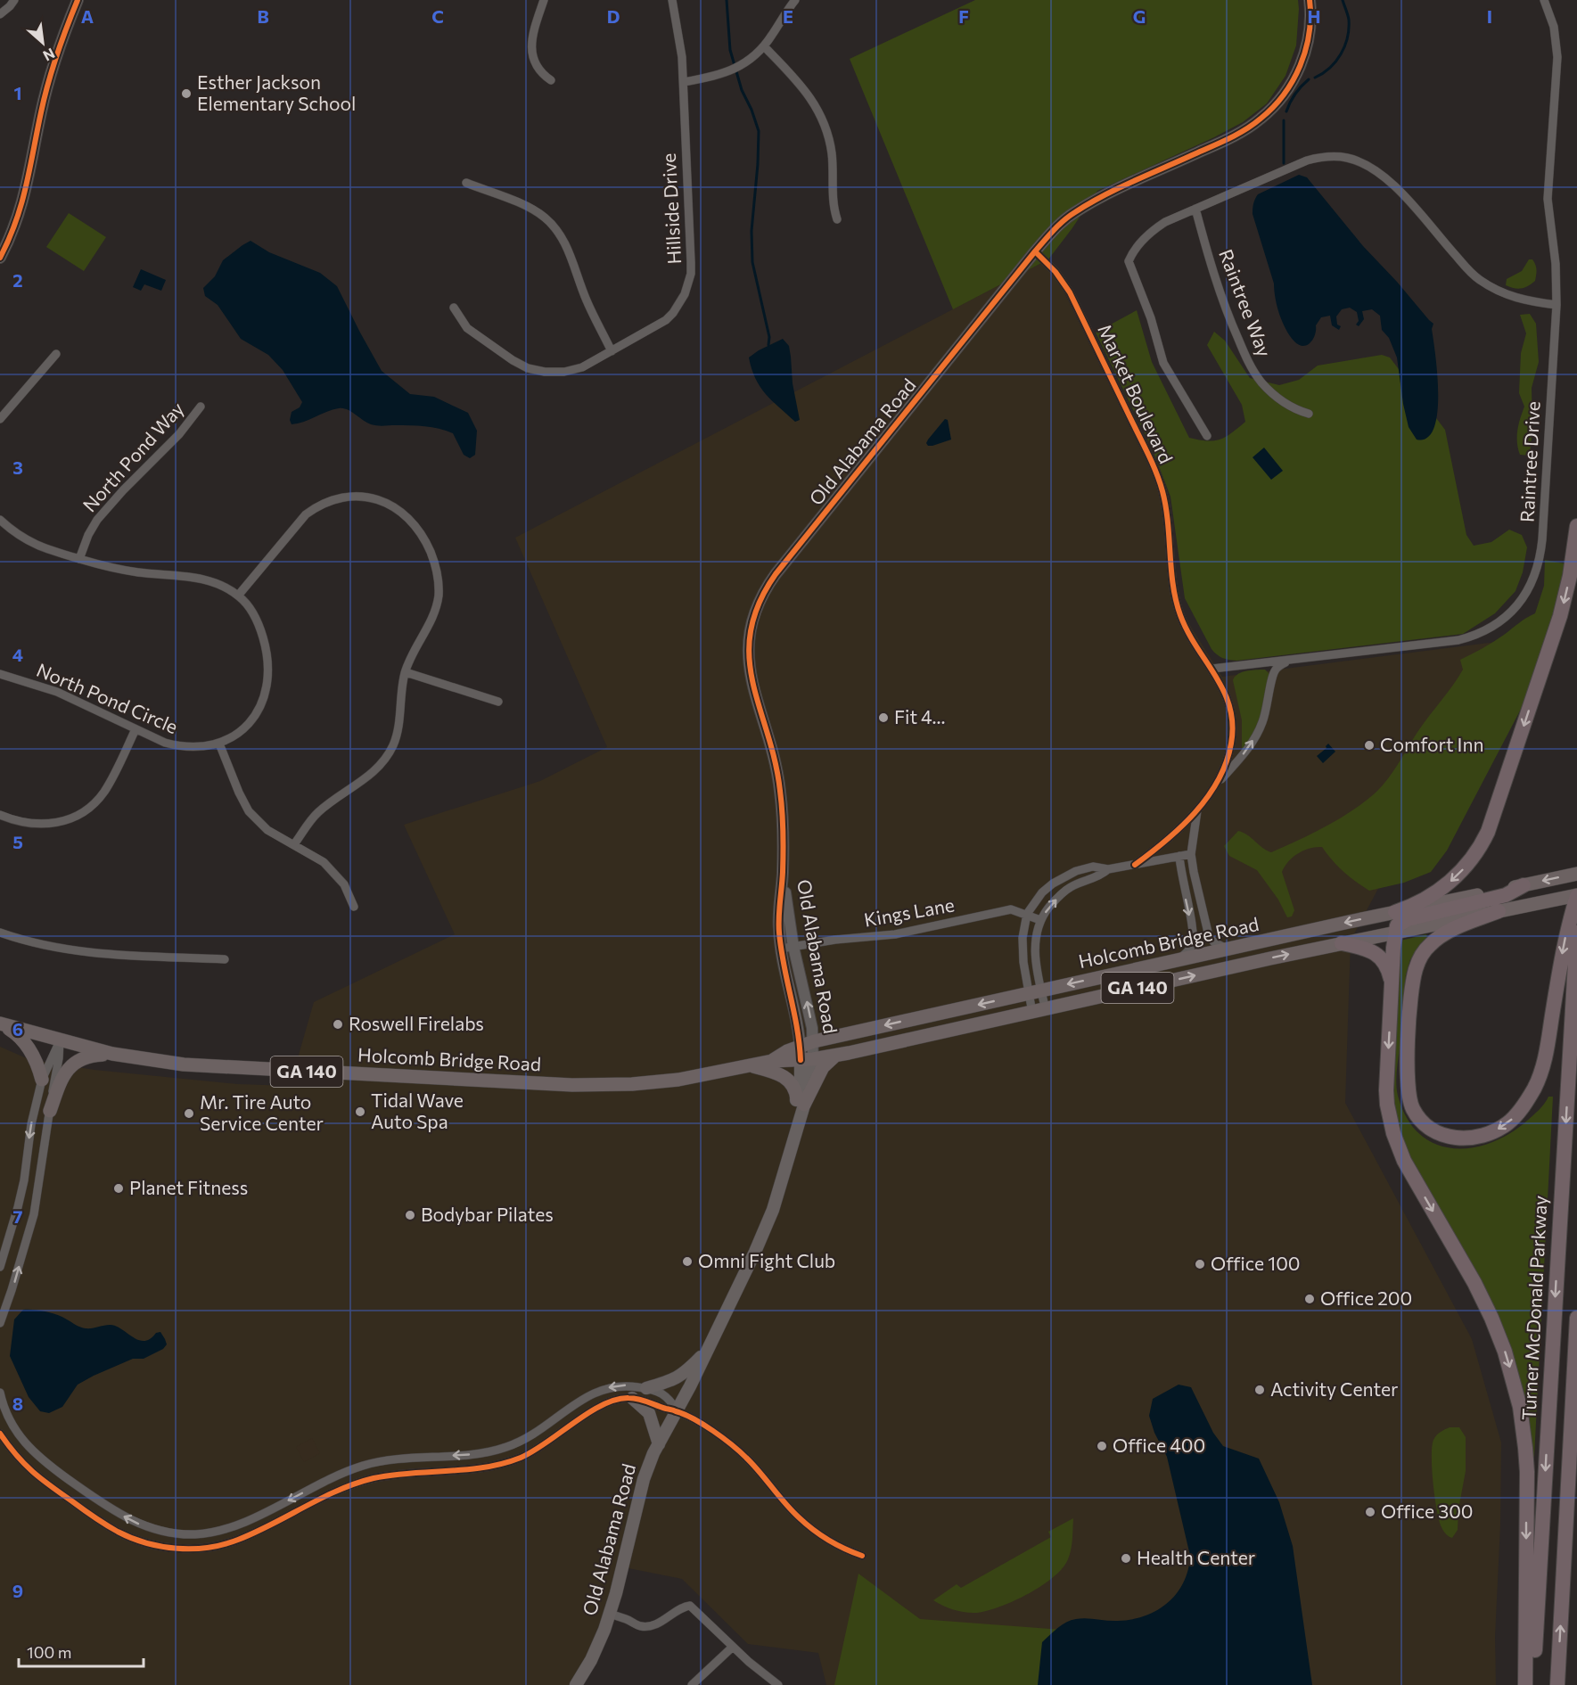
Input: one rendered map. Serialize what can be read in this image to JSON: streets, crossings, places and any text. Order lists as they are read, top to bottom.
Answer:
{
  "streets": {
    "highway": ["Turner McDonald Parkway"],
    "main road": ["Old Alabama Road", "Holcomb Bridge Road", "GA 140"],
    "street": [
      "Hillside Drive",
      "Raintree Way",
      "Market Boulevard",
      "North Pond Way",
      "Raintree Drive",
      "North Pond Circle",
      "Kings Lane"
    ]
  },
  "crossings": [
    ["Market Boulevard", "Old Alabama Road"],
    ["Market Boulevard", "Raintree Drive"],
    ["Market Boulevard", "Kings Lane"],
    ["Market Boulevard", "Holcomb Bridge Road"],
    ["Old Alabama Road", "Kings Lane"],
    ["Old Alabama Road", "Holcomb Bridge Road"],
    ["North Pond Way", "North Pond Circle"]
  ],
  "places": [
    "Esther Jackson Elementary School",
    "Fit 4...",
    "Comfort Inn",
    "Roswell Firelabs",
    "Tidal Wave Auto Spa",
    "Mr. Tire Auto Service Center",
    "Planet Fitness",
    "Bodybar Pilates",
    "Omni Fight Club",
    "Office 100",
    "Office 200",
    "Activity Center",
    "Office 400",
    "Office 300",
    "Health Center"
  ],
  "scale_bar": "100 m",
  "north": "bottom right",
  "grid": {
    "columns": [
      "A",
      "B",
      "C",
      "D",
      "E",
      "F",
      "G",
      "H",
      "I"
    ],
    "rows": [
      "1",
      "2",
      "3",
      "4",
      "5",
      "6",
      "7",
      "8",
      "9"
    ]
  }
}
